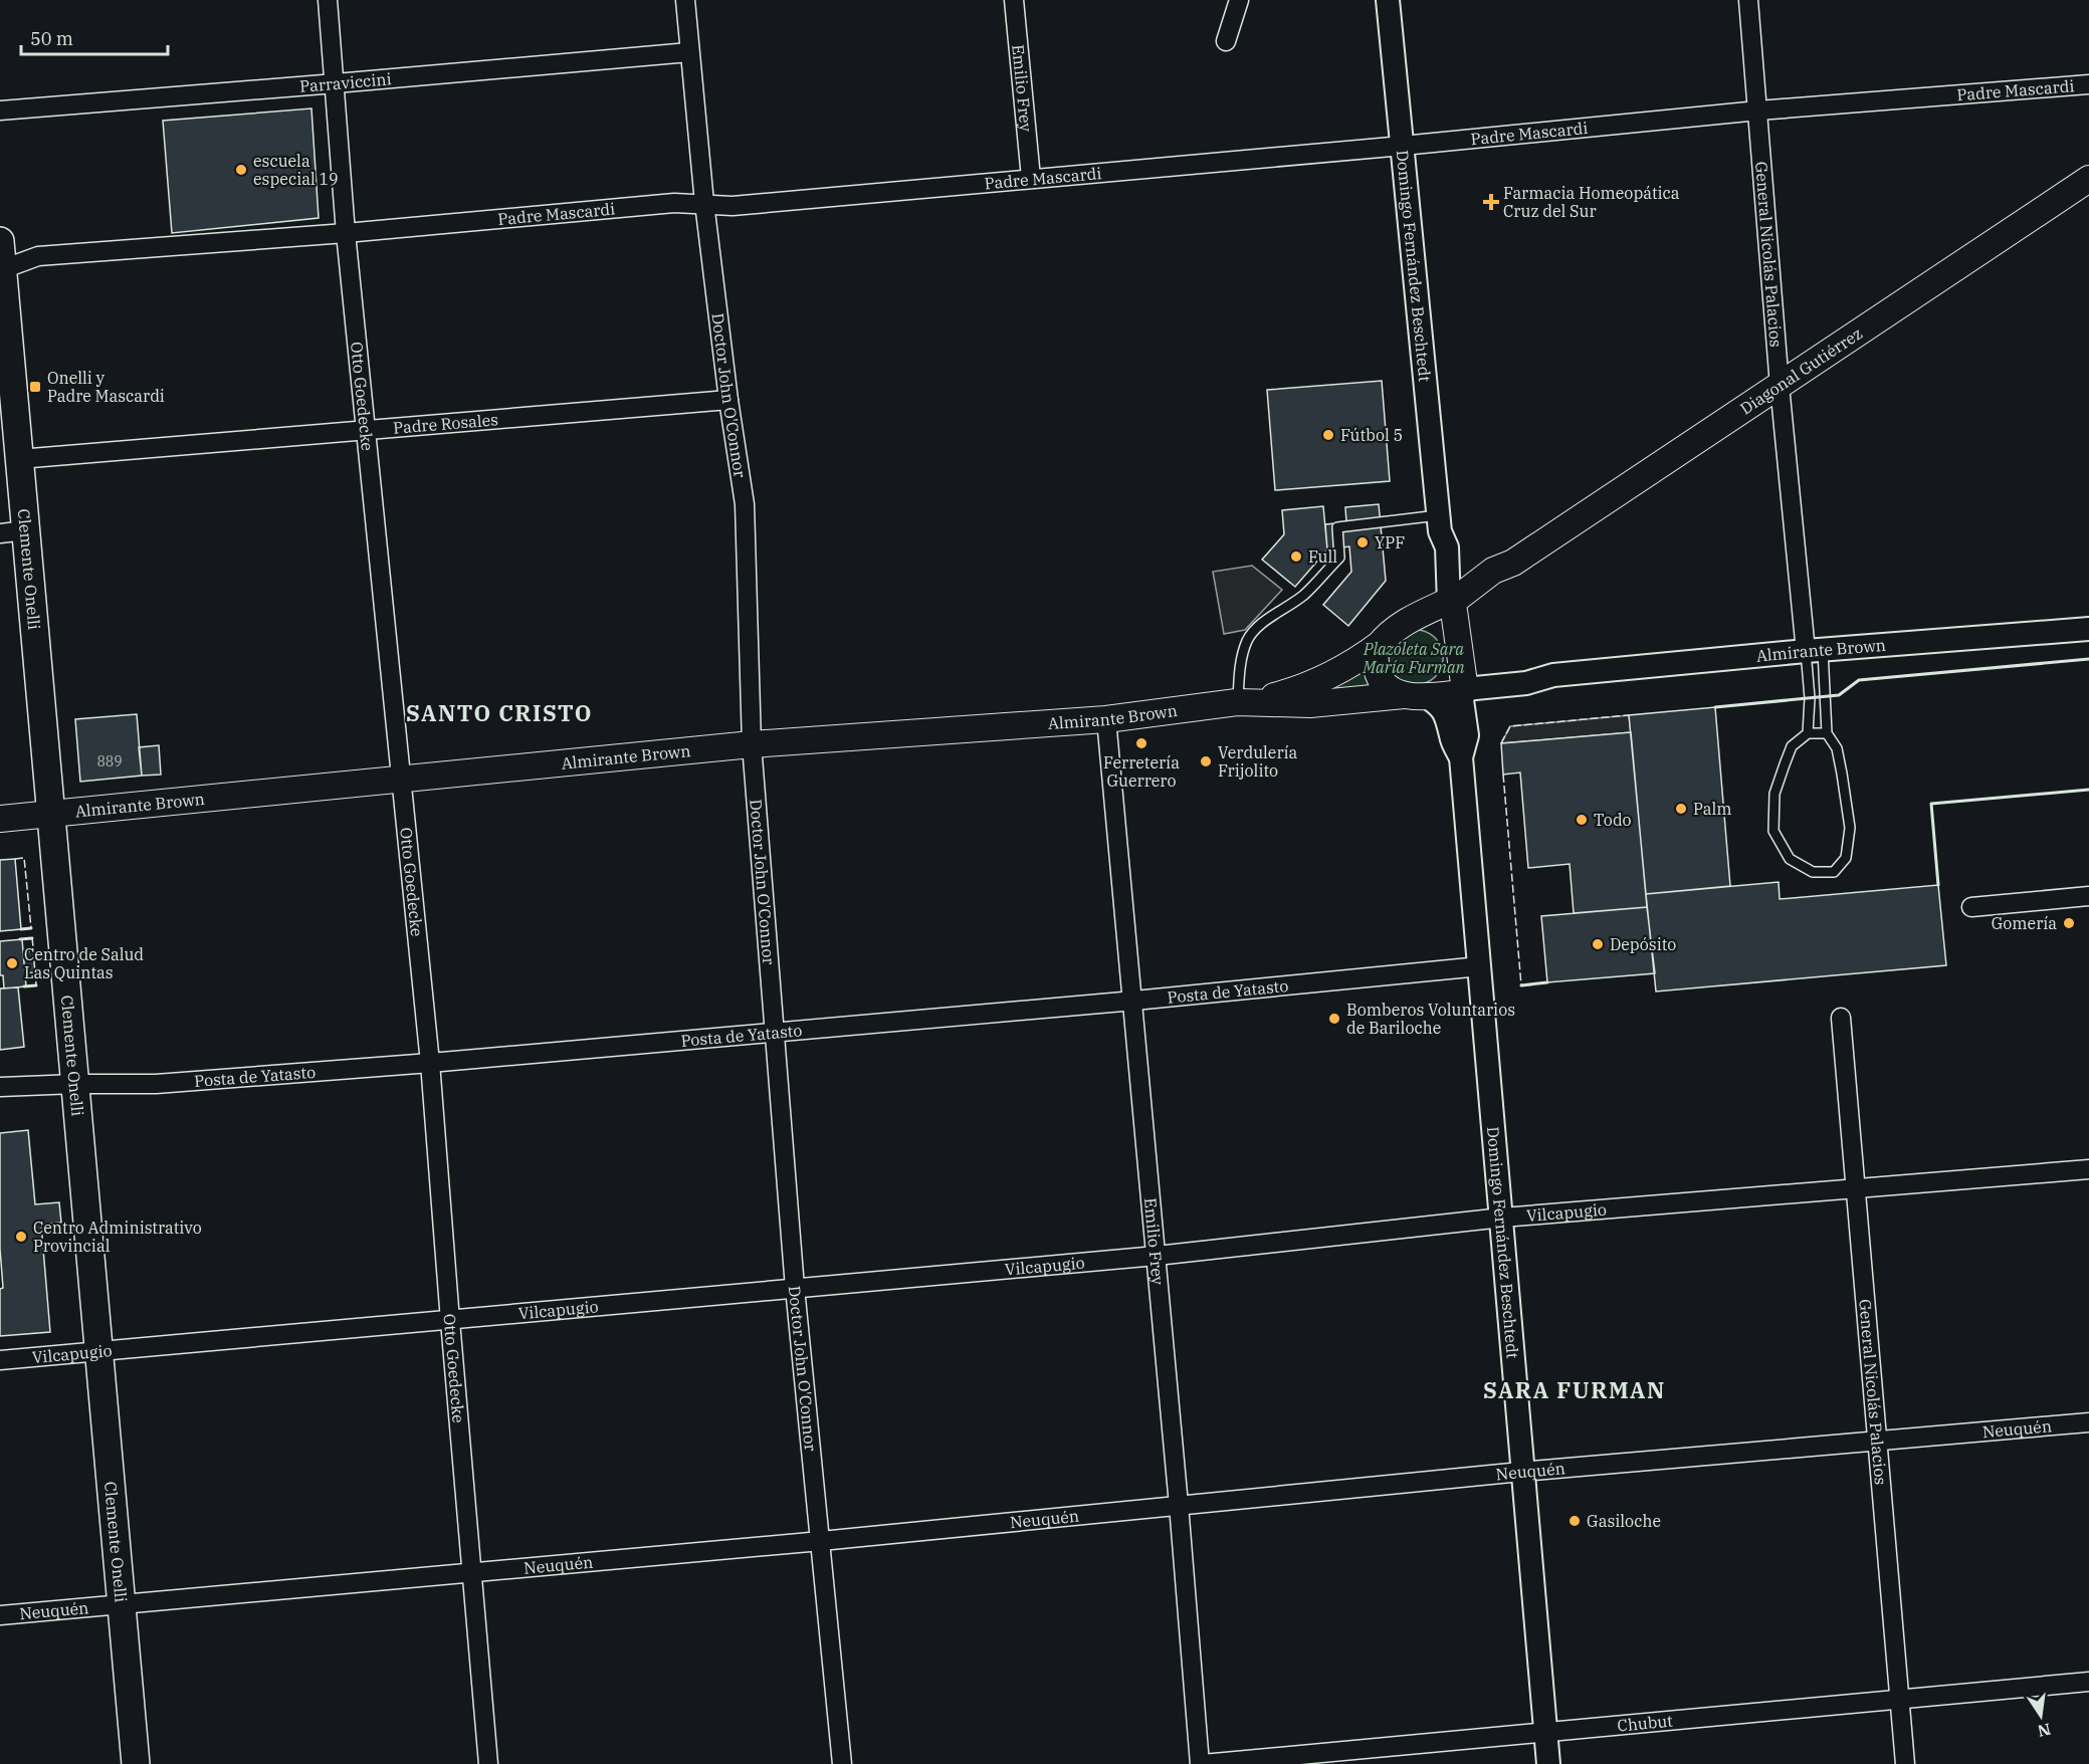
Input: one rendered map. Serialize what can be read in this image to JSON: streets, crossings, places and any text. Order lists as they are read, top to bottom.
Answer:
{
  "streets": {
    "main road": ["Diagonal Gutiérrez", "Clemente Onelli", "Almirante Brown"],
    "street": [
      "Parraviccini",
      "Emilio Frey",
      "Padre Mascardi",
      "General Nicolás Palacios",
      "Domingo Fernández Beschtedt",
      "Doctor John O'Connor",
      "Otto Goedecke",
      "Padre Rosales",
      "Posta de Yatasto",
      "Vilcapugio",
      "Neuquén",
      "Chubut"
    ]
  },
  "crossings": [
    ["Parraviccini", "Doctor John O'Connor"],
    ["Parraviccini", "Otto Goedecke"],
    ["Emilio Frey", "Padre Mascardi"],
    ["Emilio Frey", "Almirante Brown"],
    ["Emilio Frey", "Posta de Yatasto"],
    ["Emilio Frey", "Vilcapugio"],
    ["Emilio Frey", "Neuquén"],
    ["Emilio Frey", "Chubut"],
    ["Padre Mascardi", "General Nicolás Palacios"],
    ["Padre Mascardi", "Domingo Fernández Beschtedt"],
    ["Padre Mascardi", "Doctor John O'Connor"],
    ["Padre Mascardi", "Otto Goedecke"],
    ["Padre Mascardi", "Clemente Onelli"],
    ["General Nicolás Palacios", "Diagonal Gutiérrez"],
    ["General Nicolás Palacios", "Almirante Brown"],
    ["General Nicolás Palacios", "Vilcapugio"],
    ["General Nicolás Palacios", "Neuquén"],
    ["General Nicolás Palacios", "Chubut"],
    ["Domingo Fernández Beschtedt", "Diagonal Gutiérrez"],
    ["Domingo Fernández Beschtedt", "Almirante Brown"],
    ["Domingo Fernández Beschtedt", "Posta de Yatasto"],
    ["Domingo Fernández Beschtedt", "Vilcapugio"],
    ["Domingo Fernández Beschtedt", "Neuquén"],
    ["Domingo Fernández Beschtedt", "Chubut"],
    ["Diagonal Gutiérrez", "Almirante Brown"],
    ["Doctor John O'Connor", "Padre Rosales"],
    ["Doctor John O'Connor", "Almirante Brown"],
    ["Doctor John O'Connor", "Posta de Yatasto"],
    ["Doctor John O'Connor", "Vilcapugio"],
    ["Doctor John O'Connor", "Neuquén"],
    ["Otto Goedecke", "Padre Rosales"],
    ["Otto Goedecke", "Almirante Brown"],
    ["Otto Goedecke", "Posta de Yatasto"],
    ["Otto Goedecke", "Vilcapugio"],
    ["Otto Goedecke", "Neuquén"],
    ["Padre Rosales", "Clemente Onelli"],
    ["Clemente Onelli", "Almirante Brown"],
    ["Clemente Onelli", "Posta de Yatasto"],
    ["Clemente Onelli", "Vilcapugio"],
    ["Clemente Onelli", "Neuquén"]
  ],
  "districts": ["SANTO CRISTO", "SARA FURMAN"],
  "parks": ["Plazoleta Sara María Furman"],
  "places": {
    "other": [
      "escuela especial 19",
      "Fútbol 5",
      "YPF",
      "Full",
      "Ferretería Guerrero",
      "Verdulería Frijolito",
      "Palm",
      "Todo",
      "Gomería",
      "Depósito",
      "Centro de Salud Las Quintas",
      "Bomberos Voluntarios de Bariloche",
      "Centro Administrativo Provincial",
      "Gasiloche"
    ],
    "health": ["Farmacia Homeopática Cruz del Sur"],
    "transit": ["Onelli y Padre Mascardi"]
  },
  "house_numbers": ["889"],
  "scale_bar": "50 m",
  "north": "bottom"
}
